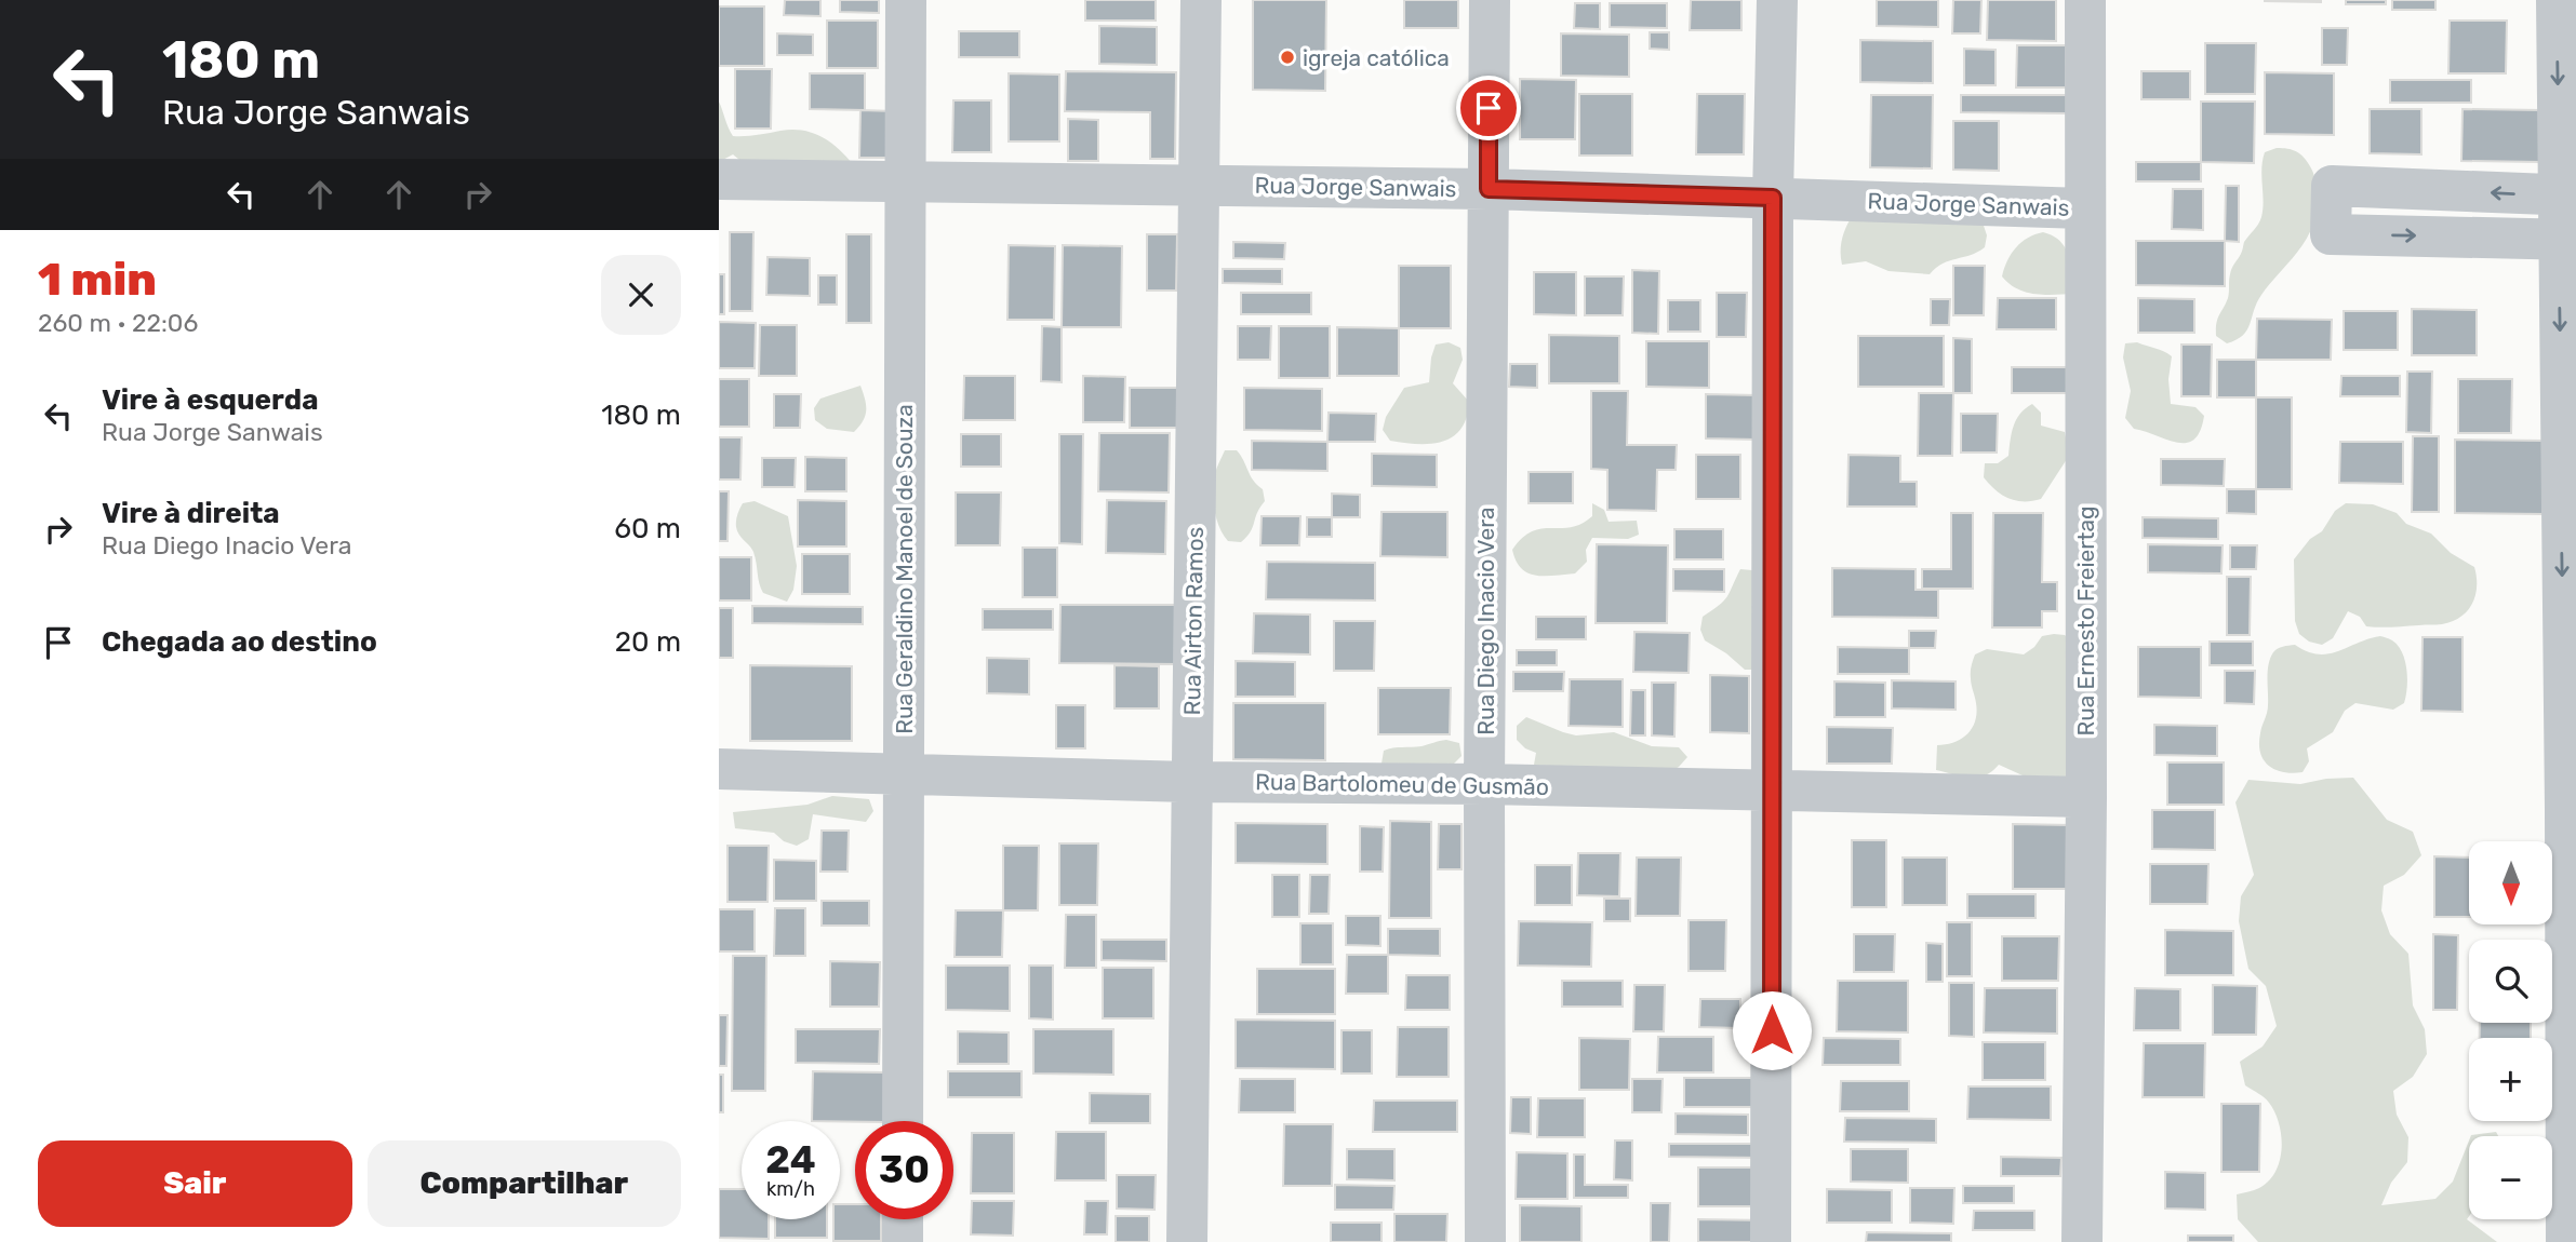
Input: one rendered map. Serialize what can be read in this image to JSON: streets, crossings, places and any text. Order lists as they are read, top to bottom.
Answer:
{
  "streets": {
    "street": [
      "Rua Jorge Sanwais",
      "Rua Geraldino Manoel de Souza",
      "Rua Airton Ramos",
      "Rua Diego Inacio Vera",
      "Rua Ernesto Freiertag",
      "Rua Bartolomeu de Gusmão"
    ]
  },
  "crossings": [
    ["Rua Jorge Sanwais", "Rua Geraldino Manoel de Souza"],
    ["Rua Jorge Sanwais", "Rua Airton Ramos"],
    ["Rua Jorge Sanwais", "Rua Diego Inacio Vera"],
    ["Rua Jorge Sanwais", "Rua Ernesto Freiertag"],
    ["Rua Geraldino Manoel de Souza", "Rua Bartolomeu de Gusmão"],
    ["Rua Airton Ramos", "Rua Bartolomeu de Gusmão"],
    ["Rua Diego Inacio Vera", "Rua Bartolomeu de Gusmão"],
    ["Rua Ernesto Freiertag", "Rua Bartolomeu de Gusmão"]
  ],
  "places": ["igreja católica"],
  "north": "bottom",
  "page": {
    "turn": ["180 m", "Rua Jorge Sanwais"],
    "heading": ["1 min", "260 m · 22:06"],
    "list": [
      {
        "name": "Vire à esquerda",
        "note": "Rua Jorge Sanwais",
        "value": "180 m"
      },
      {
        "name": "Vire à direita",
        "note": "Rua Diego Inacio Vera",
        "value": "60 m"
      },
      {
        "name": "Chegada ao destino",
        "value": "20 m"
      }
    ],
    "map_buttons": ["+", "−"],
    "speed": "24 km/h",
    "limit": "30",
    "buttons": ["Sair", "Compartilhar"]
  }
}
